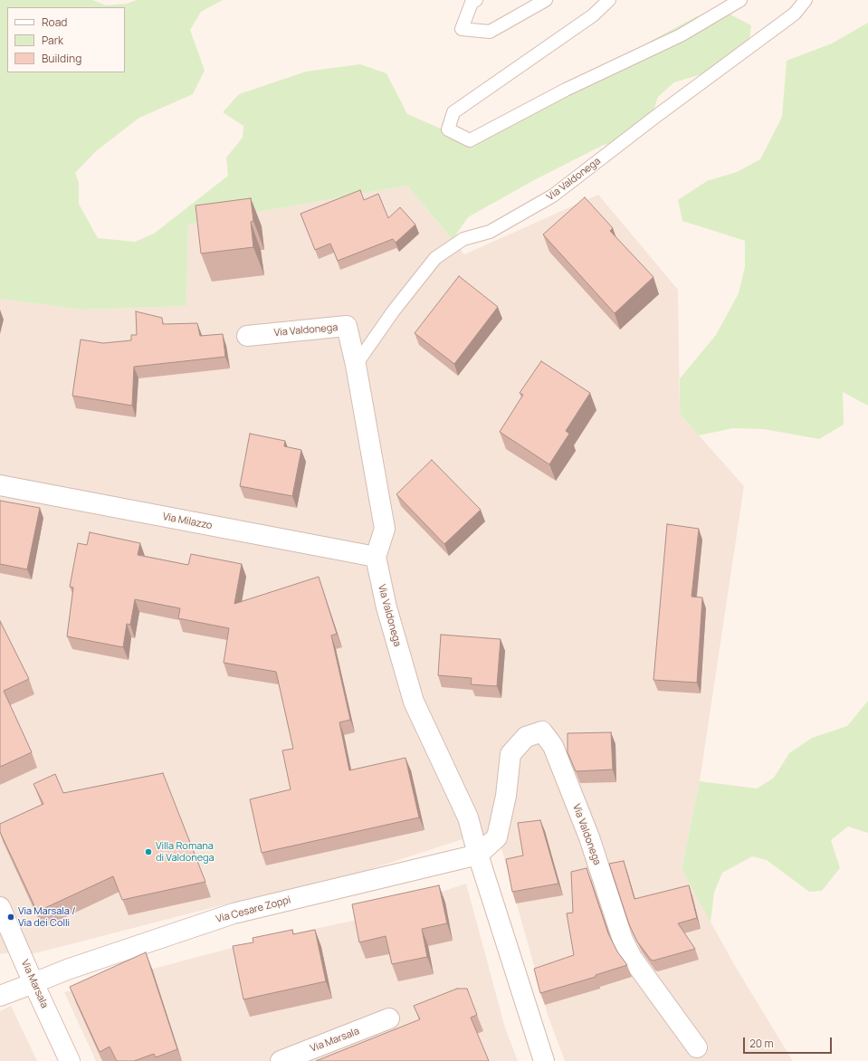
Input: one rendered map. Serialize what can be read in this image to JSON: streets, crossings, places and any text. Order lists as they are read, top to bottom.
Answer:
{
  "streets": {
    "street": [
      "Via Valdonega",
      "Via Milazzo",
      "Via Cesare Zoppi",
      "Via Marsala"
    ]
  },
  "crossings": [
    ["Via Valdonega", "Via Milazzo"],
    ["Via Valdonega", "Via Cesare Zoppi"],
    ["Via Cesare Zoppi", "Via Marsala"]
  ],
  "places": ["Villa Romana di Valdonega", "Via Marsala / Via dei Colli"],
  "legend": ["Road", "Park", "Building"],
  "scale_bar": "20 m"
}
